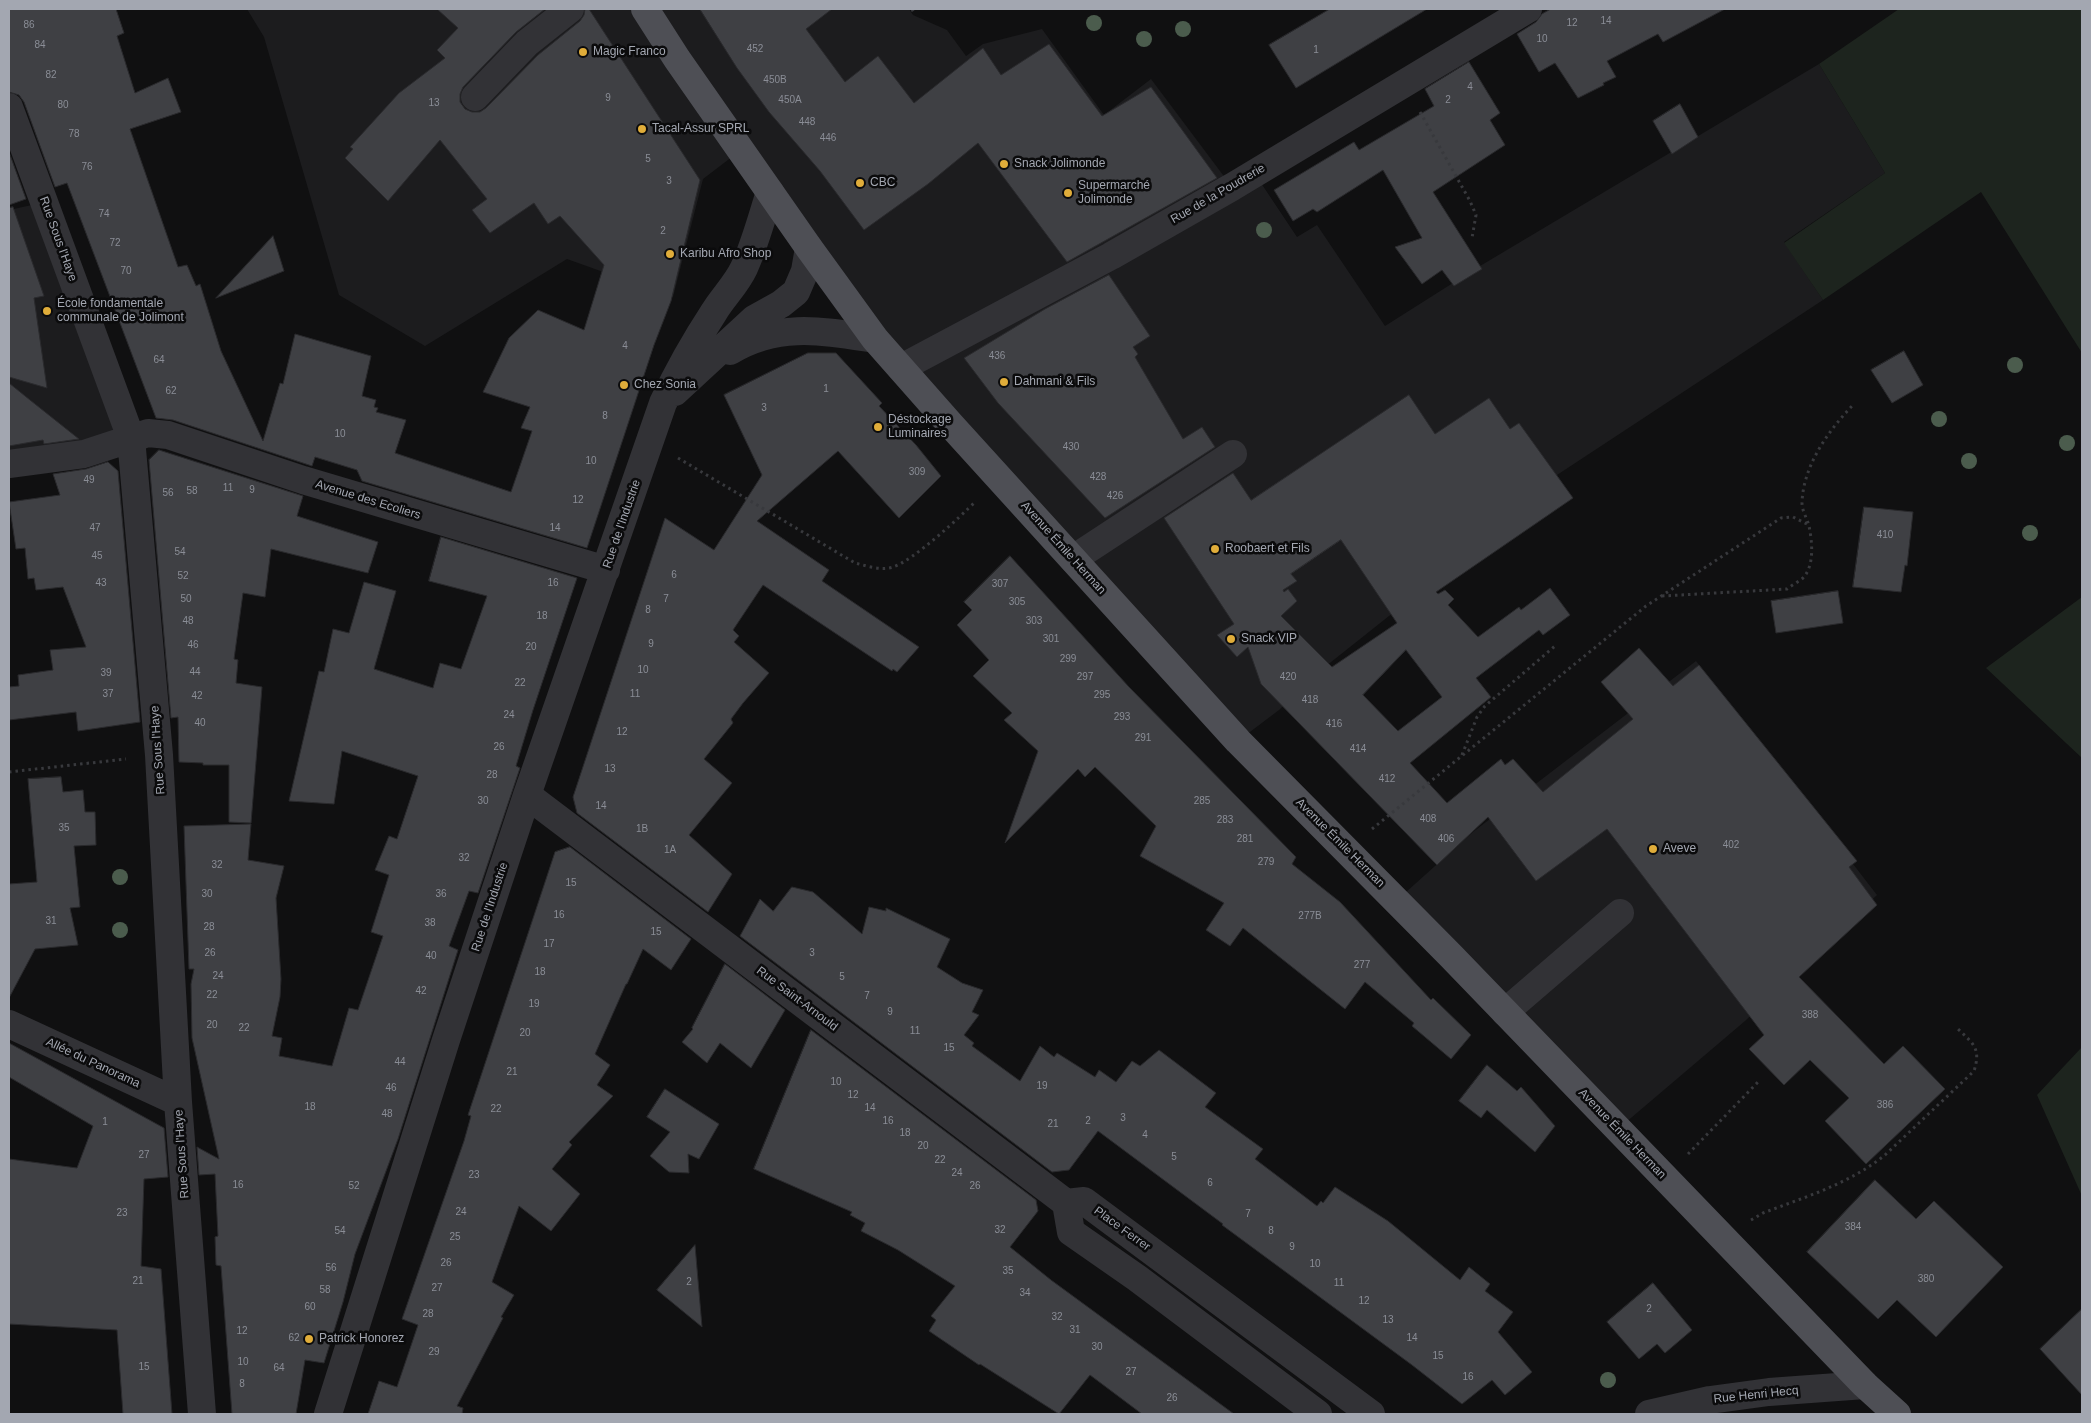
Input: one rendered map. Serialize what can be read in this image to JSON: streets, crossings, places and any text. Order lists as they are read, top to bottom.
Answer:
{
  "streets": {
    "main road": ["Avenue Émile Herman"],
    "street": [
      "Rue de la Poudrerie",
      "Rue Sous l'Haye",
      "Avenue des Ecoliers",
      "Rue de l'Industrie",
      "Rue Saint-Arnould",
      "Allée du Panorama",
      "Place Ferrer",
      "Rue Henri Hecq"
    ]
  },
  "crossings": [
    ["Rue de la Poudrerie", "Avenue Émile Herman"],
    ["Rue Sous l'Haye", "Avenue des Ecoliers"],
    ["Rue Sous l'Haye", "Allée du Panorama"],
    ["Avenue des Ecoliers", "Rue de l'Industrie"],
    ["Rue de l'Industrie", "Avenue Émile Herman"],
    ["Rue de l'Industrie", "Rue Saint-Arnould"],
    ["Avenue Émile Herman", "Rue Henri Hecq"],
    ["Rue Saint-Arnould", "Place Ferrer"]
  ],
  "places": [
    "Magic Franco",
    "Tacal-Assur SPRL",
    "Snack Jolimonde",
    "CBC",
    "Supermarché Jolimonde",
    "Karibu Afro Shop",
    "École fondamentale communale de Jolimont",
    "Dahmani & Fils",
    "Chez Sonia",
    "Déstockage Luminaires",
    "Roobaert et Fils",
    "Snack VIP",
    "Aveve",
    "Patrick Honorez"
  ],
  "house_numbers": [
    "14",
    "12",
    "86",
    "10",
    "84",
    "452",
    "1",
    "82",
    "450B",
    "4",
    "9",
    "450A",
    "2",
    "13",
    "80",
    "448",
    "78",
    "446",
    "5",
    "76",
    "3",
    "74",
    "2",
    "72",
    "70",
    "4",
    "436",
    "64",
    "1",
    "62",
    "3",
    "8",
    "10",
    "430",
    "10",
    "309",
    "428",
    "49",
    "11",
    "9",
    "58",
    "56",
    "426",
    "12",
    "47",
    "14",
    "410",
    "54",
    "45",
    "6",
    "52",
    "43",
    "16",
    "307",
    "50",
    "7",
    "305",
    "8",
    "18",
    "48",
    "303",
    "301",
    "9",
    "46",
    "20",
    "299",
    "10",
    "44",
    "39",
    "297",
    "420",
    "22",
    "37",
    "11",
    "295",
    "42",
    "418",
    "24",
    "293",
    "40",
    "416",
    "12",
    "291",
    "26",
    "414",
    "13",
    "28",
    "412",
    "30",
    "285",
    "14",
    "408",
    "283",
    "35",
    "1B",
    "281",
    "406",
    "402",
    "1A",
    "32",
    "279",
    "32",
    "15",
    "30",
    "36",
    "16",
    "277B",
    "31",
    "38",
    "28",
    "15",
    "17",
    "26",
    "3",
    "40",
    "277",
    "18",
    "24",
    "5",
    "42",
    "22",
    "7",
    "19",
    "9",
    "388",
    "20",
    "22",
    "11",
    "20",
    "15",
    "44",
    "21",
    "10",
    "19",
    "46",
    "12",
    "386",
    "18",
    "14",
    "22",
    "48",
    "3",
    "16",
    "2",
    "1",
    "21",
    "18",
    "4",
    "20",
    "27",
    "5",
    "22",
    "24",
    "23",
    "6",
    "16",
    "52",
    "26",
    "24",
    "23",
    "7",
    "384",
    "32",
    "54",
    "8",
    "25",
    "9",
    "26",
    "10",
    "56",
    "35",
    "380",
    "21",
    "2",
    "11",
    "27",
    "58",
    "34",
    "12",
    "60",
    "2",
    "28",
    "32",
    "13",
    "31",
    "12",
    "62",
    "14",
    "30",
    "29",
    "15",
    "10",
    "15",
    "64",
    "27",
    "16",
    "8",
    "26"
  ]
}
